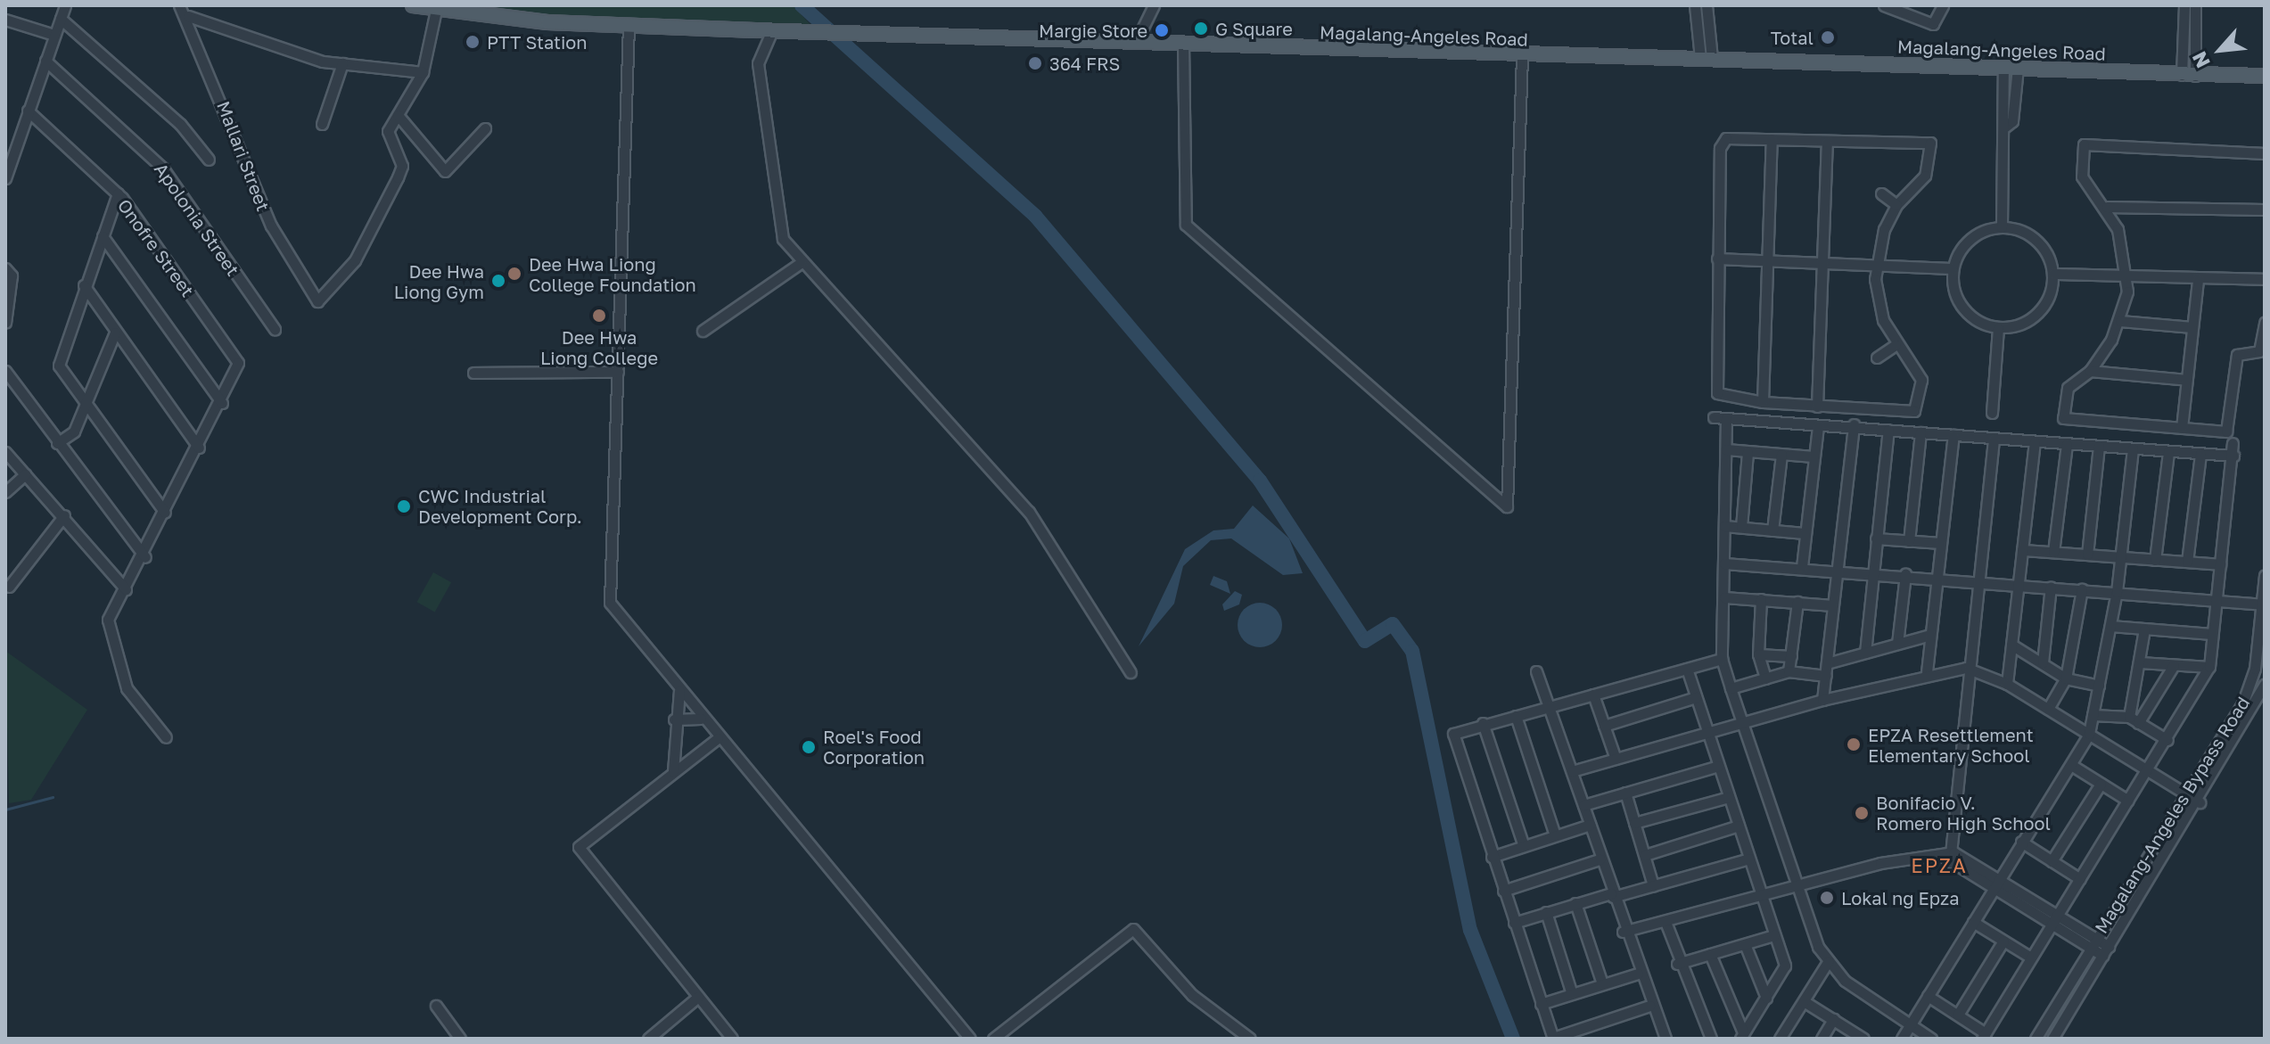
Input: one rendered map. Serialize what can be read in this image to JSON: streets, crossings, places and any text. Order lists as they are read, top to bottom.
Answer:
{
  "streets": {
    "main road": ["Magalang-Angeles Road"],
    "street": [
      "Mallari Street",
      "Apolonia Street",
      "Onofre Street",
      "Magalang-Angeles Bypass Road"
    ]
  },
  "districts": ["EPZA"],
  "places": [
    "G Square",
    "Margie Store",
    "Total",
    "PTT Station",
    "364 FRS",
    "Dee Hwa Liong College Foundation",
    "Dee Hwa Liong Gym",
    "Dee Hwa Liong College",
    "CWC Industrial Development Corp.",
    "EPZA Resettlement Elementary School",
    "Roel's Food Corporation",
    "Bonifacio V. Romero High School",
    "Lokal ng Epza"
  ],
  "north": "bottom left"
}
